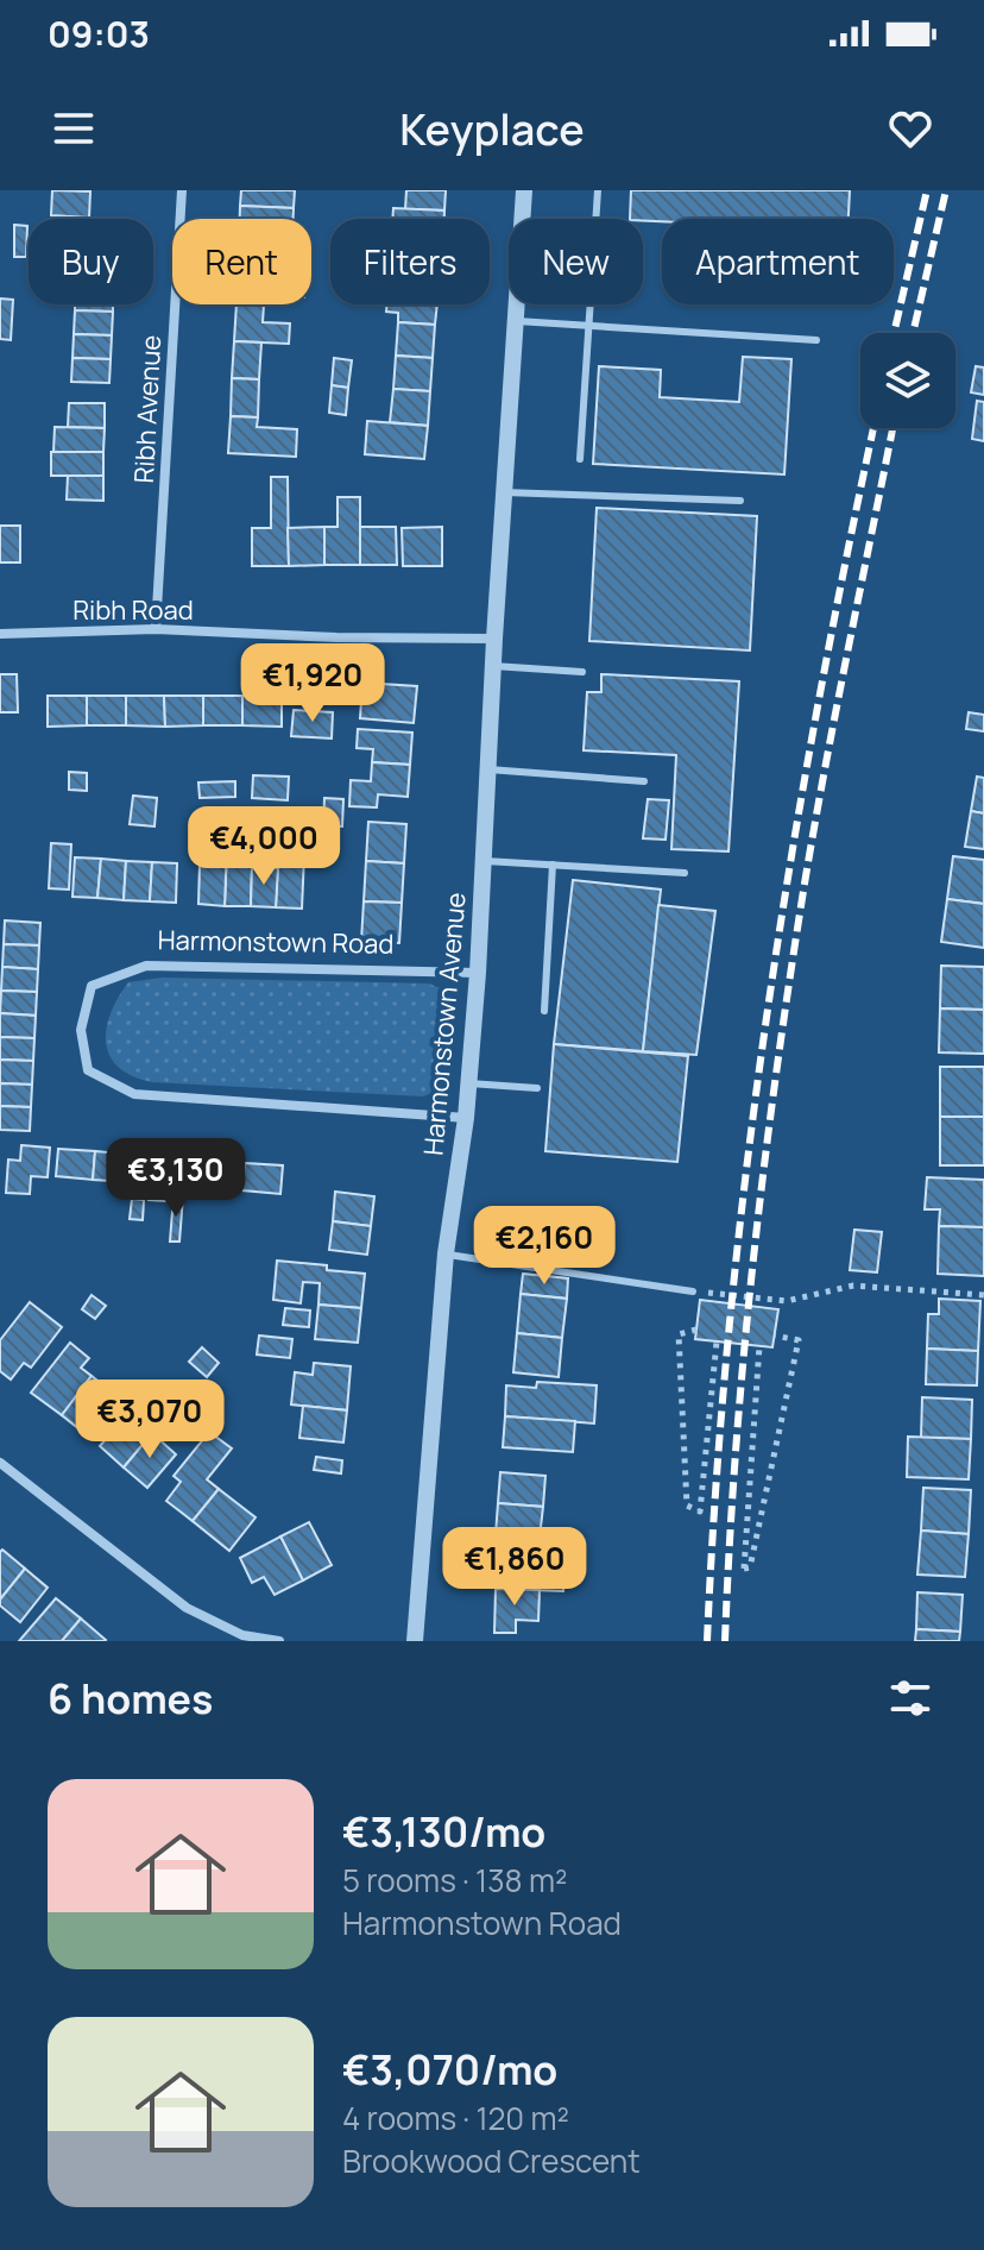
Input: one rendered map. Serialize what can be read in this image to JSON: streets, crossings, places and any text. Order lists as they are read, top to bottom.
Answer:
{
  "streets": {
    "street": [
      "Ribh Avenue",
      "Ribh Road",
      "Harmonstown Road",
      "Harmonstown Avenue"
    ]
  },
  "crossings": [
    ["Ribh Avenue", "Ribh Road"],
    ["Ribh Road", "Harmonstown Avenue"],
    ["Harmonstown Road", "Harmonstown Avenue"]
  ],
  "page": {
    "status": "09:03",
    "header": "Keyplace",
    "chip": [
      "Buy",
      "Rent",
      "Filters",
      "New",
      "Apartment"
    ],
    "price": [
      "€1,920",
      "€4,000",
      "€3,130",
      "€2,160",
      "€3,070",
      "€1,860"
    ],
    "heading": "6 homes",
    "list": [
      {
        "name": "€3,130/mo",
        "note": "5 rooms · 138 m² · Harmonstown Road"
      },
      {
        "name": "€3,070/mo",
        "note": "4 rooms · 120 m² · Brookwood Crescent"
      }
    ]
  }
}
